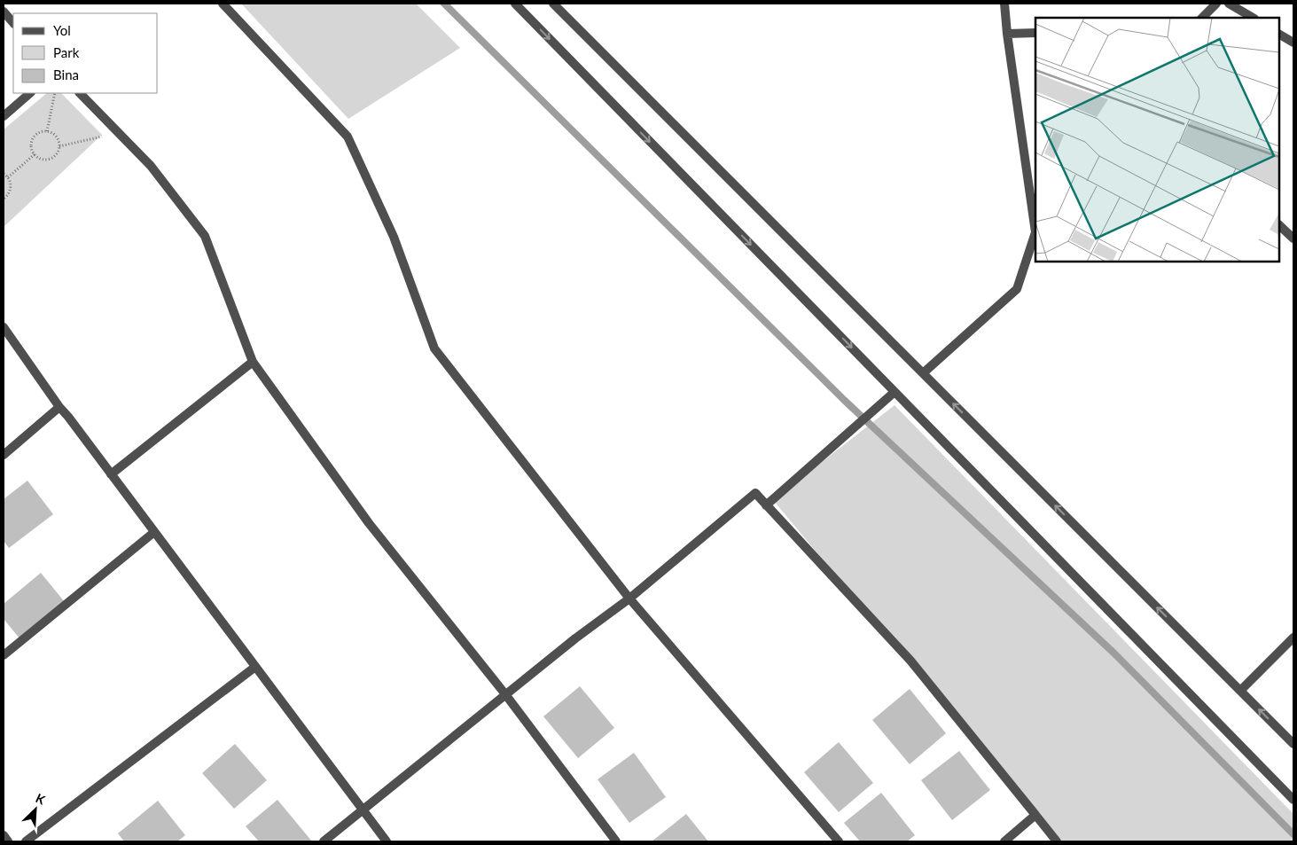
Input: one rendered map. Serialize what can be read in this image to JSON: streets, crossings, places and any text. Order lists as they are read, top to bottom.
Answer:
{
  "legend": ["Yol", "Park", "Bina"],
  "north": "top right"
}
